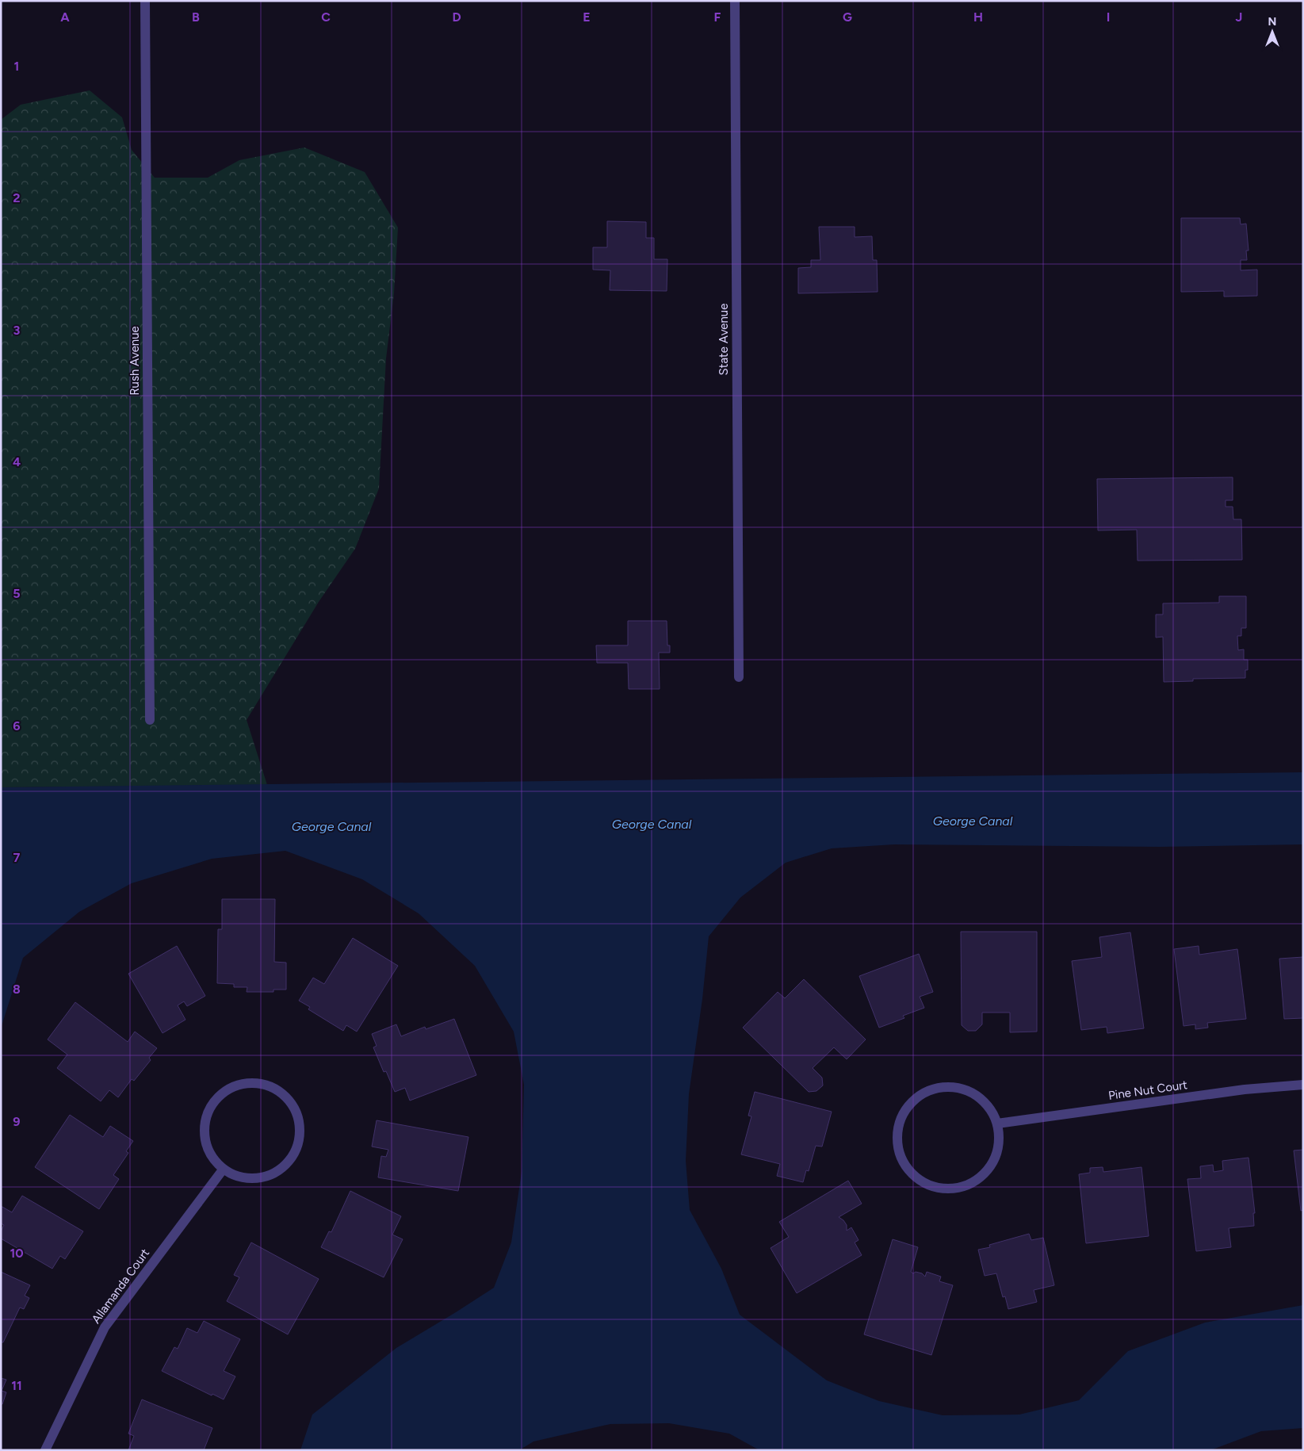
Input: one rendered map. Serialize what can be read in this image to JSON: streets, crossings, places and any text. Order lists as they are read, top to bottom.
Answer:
{
  "streets": {
    "street": [
      "State Avenue",
      "Rush Avenue",
      "Pine Nut Court",
      "Allamanda Court"
    ]
  },
  "water": ["George Canal"],
  "north": "top",
  "grid": {
    "columns": [
      "A",
      "B",
      "C",
      "D",
      "E",
      "F",
      "G",
      "H",
      "I",
      "J"
    ],
    "rows": [
      "1",
      "2",
      "3",
      "4",
      "5",
      "6",
      "7",
      "8",
      "9",
      "10",
      "11"
    ]
  }
}
